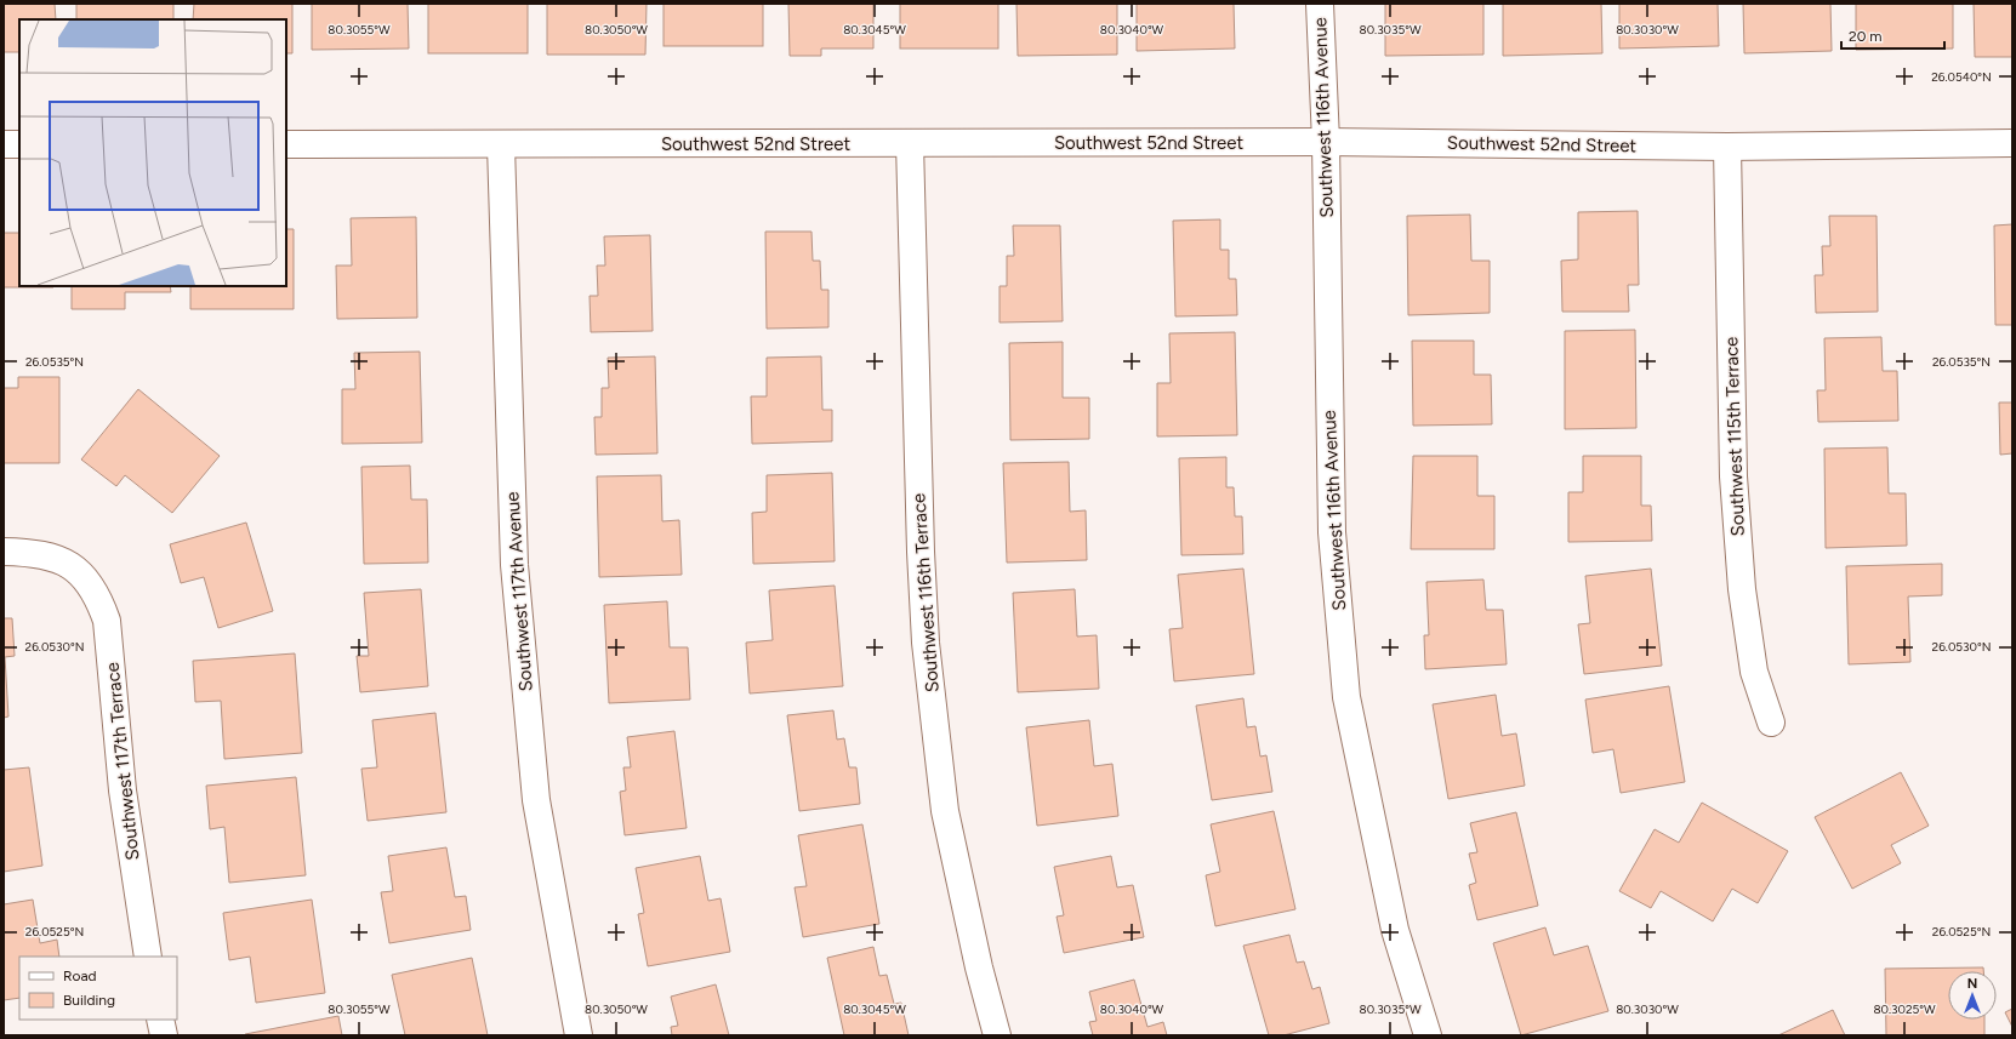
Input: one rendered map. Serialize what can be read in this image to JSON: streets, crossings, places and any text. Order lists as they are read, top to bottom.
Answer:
{
  "streets": {
    "street": [
      "Southwest 116th Avenue",
      "Southwest 52nd Street",
      "Southwest 115th Terrace",
      "Southwest 117th Avenue",
      "Southwest 116th Terrace",
      "Southwest 117th Terrace"
    ]
  },
  "crossings": [
    ["Southwest 116th Avenue", "Southwest 52nd Street"],
    ["Southwest 52nd Street", "Southwest 115th Terrace"],
    ["Southwest 52nd Street", "Southwest 117th Avenue"],
    ["Southwest 52nd Street", "Southwest 116th Terrace"]
  ],
  "legend": ["Road", "Building"],
  "scale_bar": "20 m",
  "north": "top",
  "coordinates": [
    "80.3055°W",
    "80.3050°W",
    "80.3045°W",
    "80.3040°W",
    "80.3035°W",
    "80.3030°W",
    "26.0540°N",
    "26.0535°N",
    "26.0530°N",
    "26.0525°N",
    "80.3025°W"
  ]
}
